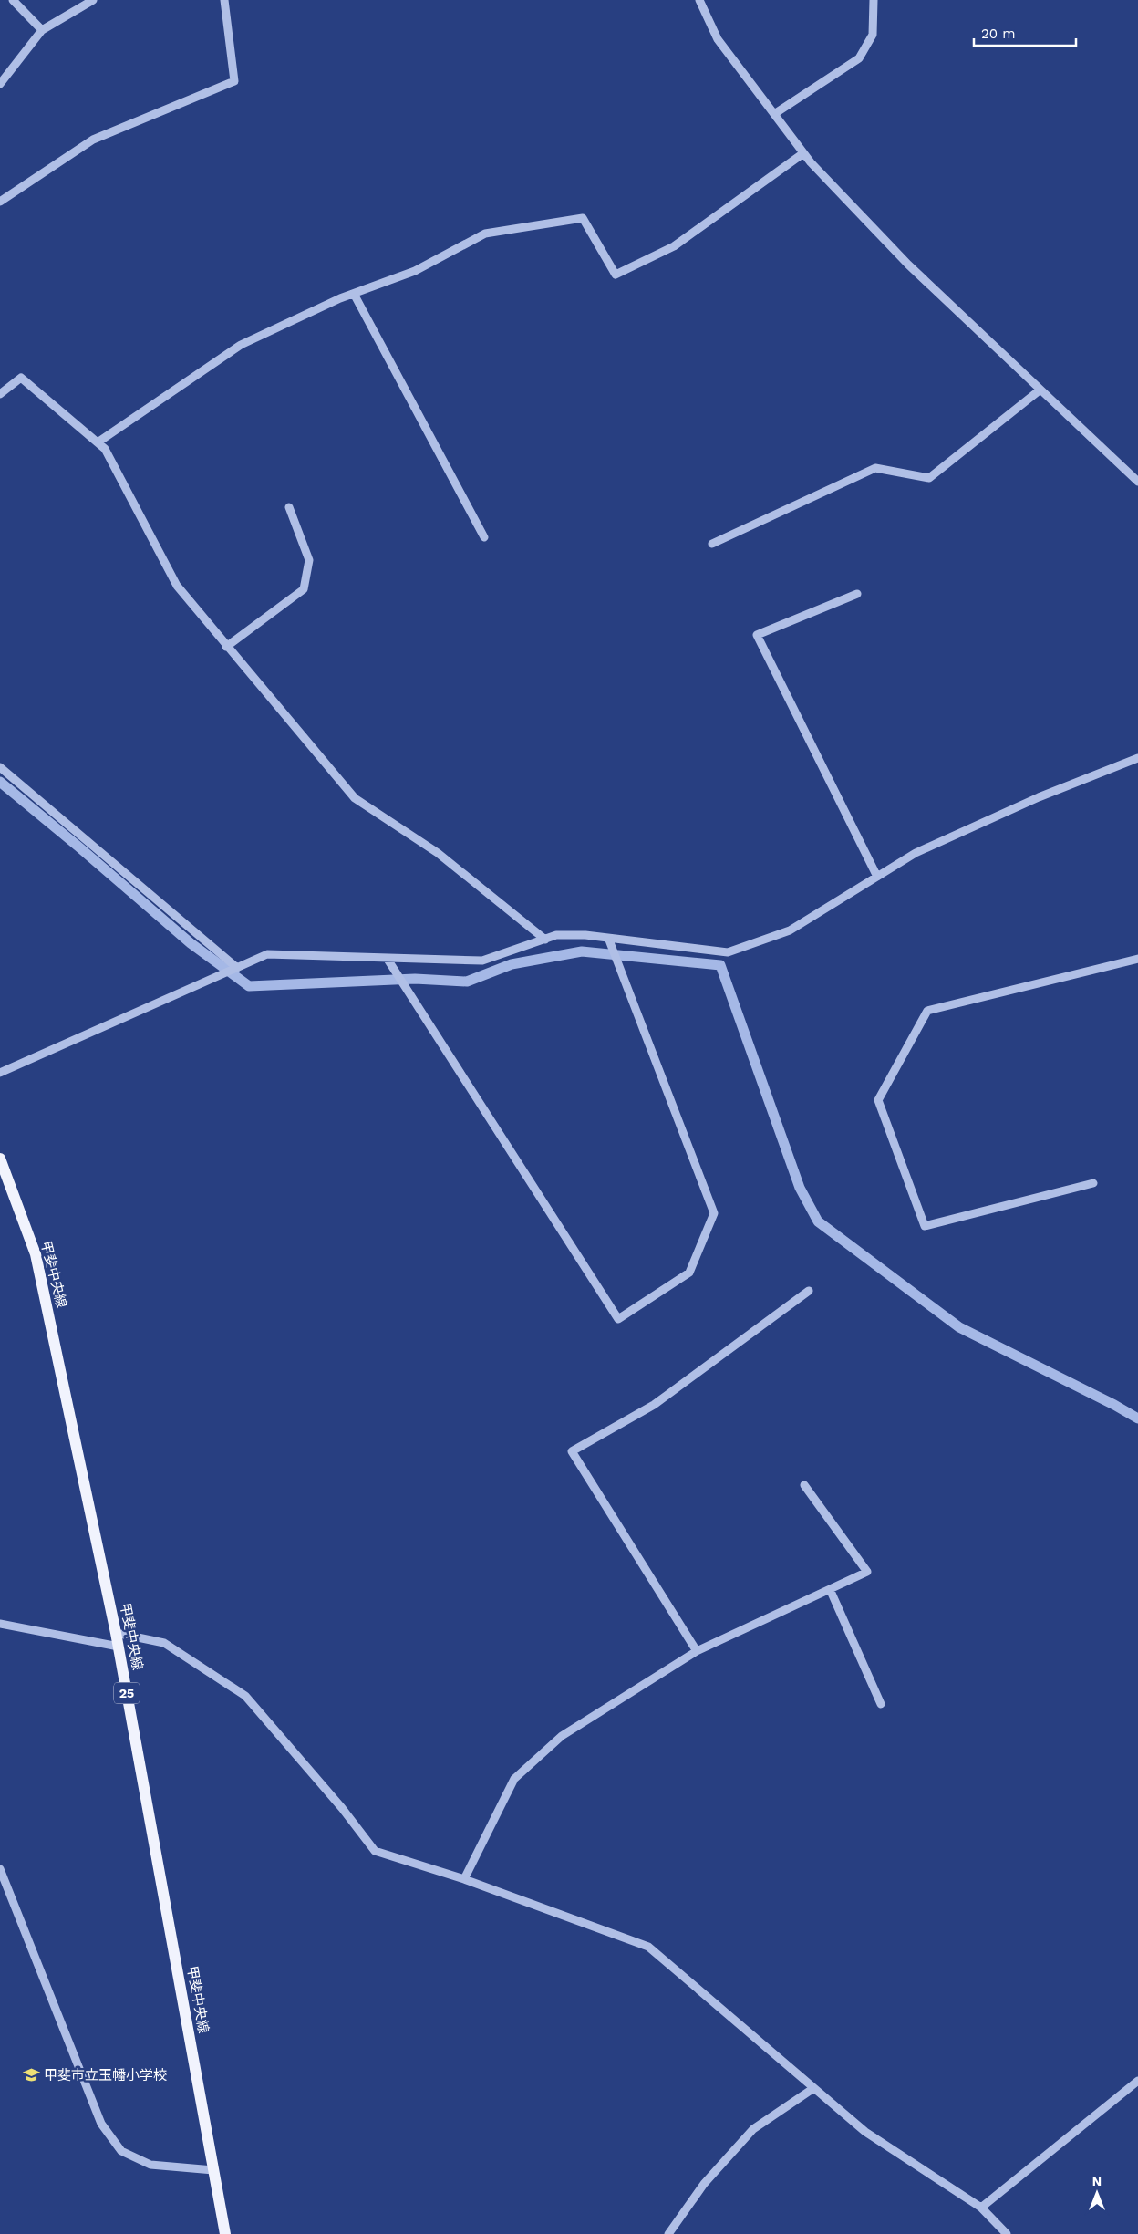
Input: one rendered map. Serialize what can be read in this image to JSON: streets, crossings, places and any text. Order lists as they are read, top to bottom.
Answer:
{
  "streets": {
    "main road": ["甲斐中央線", "25"]
  },
  "places": {
    "school or university": ["甲斐市立玉幡小学校"]
  },
  "scale_bar": "20 m",
  "north": "top"
}
